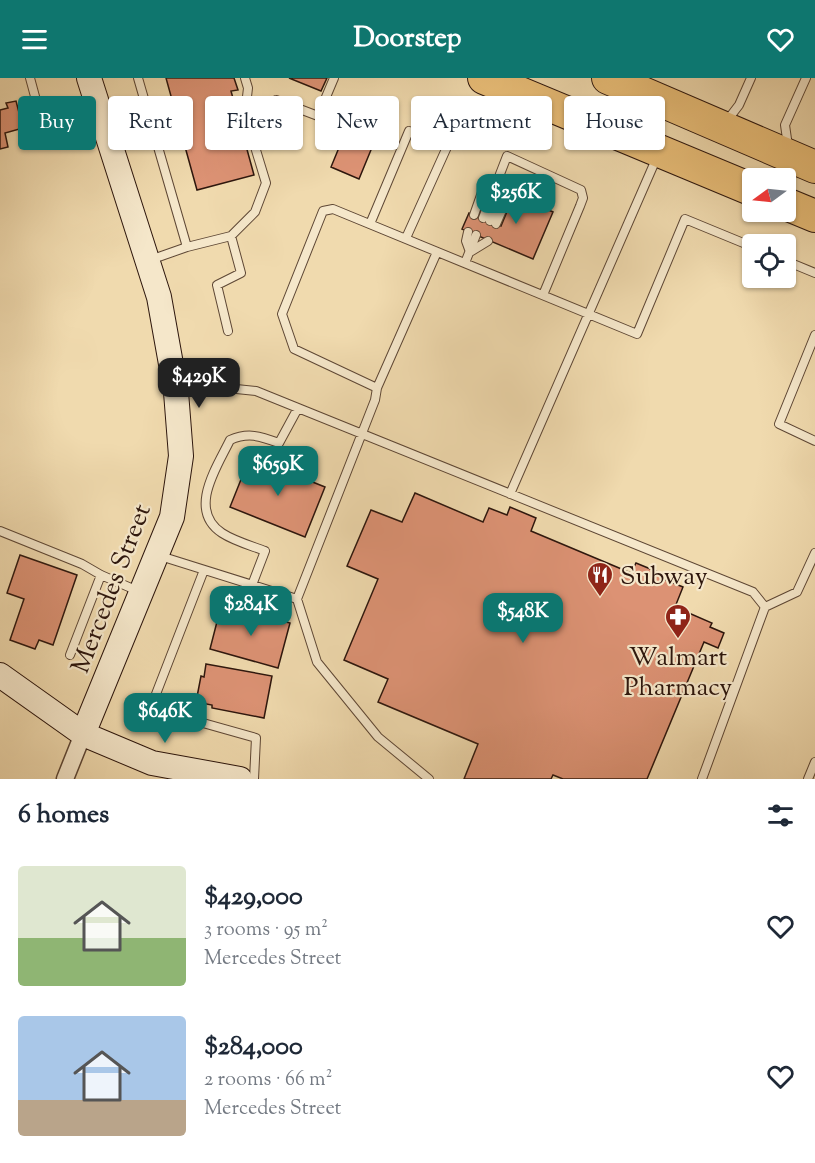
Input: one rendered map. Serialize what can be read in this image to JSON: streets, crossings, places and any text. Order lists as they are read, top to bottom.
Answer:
{
  "streets": {
    "street": ["Mercedes Street"]
  },
  "places": {
    "restaurant": ["Subway"],
    "pharmacy": ["Walmart Pharmacy"]
  },
  "north": "left",
  "page": {
    "header": "Doorstep",
    "chip": [
      "Buy",
      "Rent",
      "Filters",
      "New",
      "Apartment",
      "House"
    ],
    "price": [
      "$256K",
      "$429K",
      "$659K",
      "$284K",
      "$548K",
      "$646K"
    ],
    "heading": "6 homes",
    "list": [
      {
        "name": "$429,000",
        "note": "3 rooms · 95 m² · Mercedes Street"
      },
      {
        "name": "$284,000",
        "note": "2 rooms · 66 m² · Mercedes Street"
      }
    ]
  }
}
